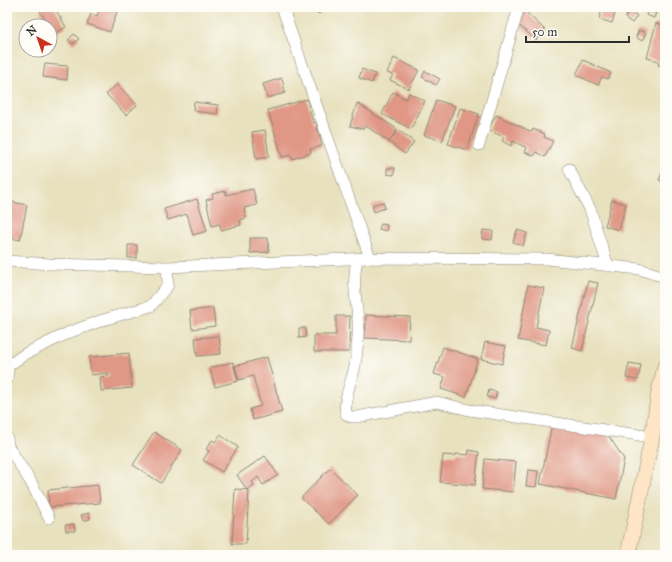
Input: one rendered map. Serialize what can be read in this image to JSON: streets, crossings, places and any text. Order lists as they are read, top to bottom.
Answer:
{
  "scale_bar": "50 m",
  "north": "top left"
}
